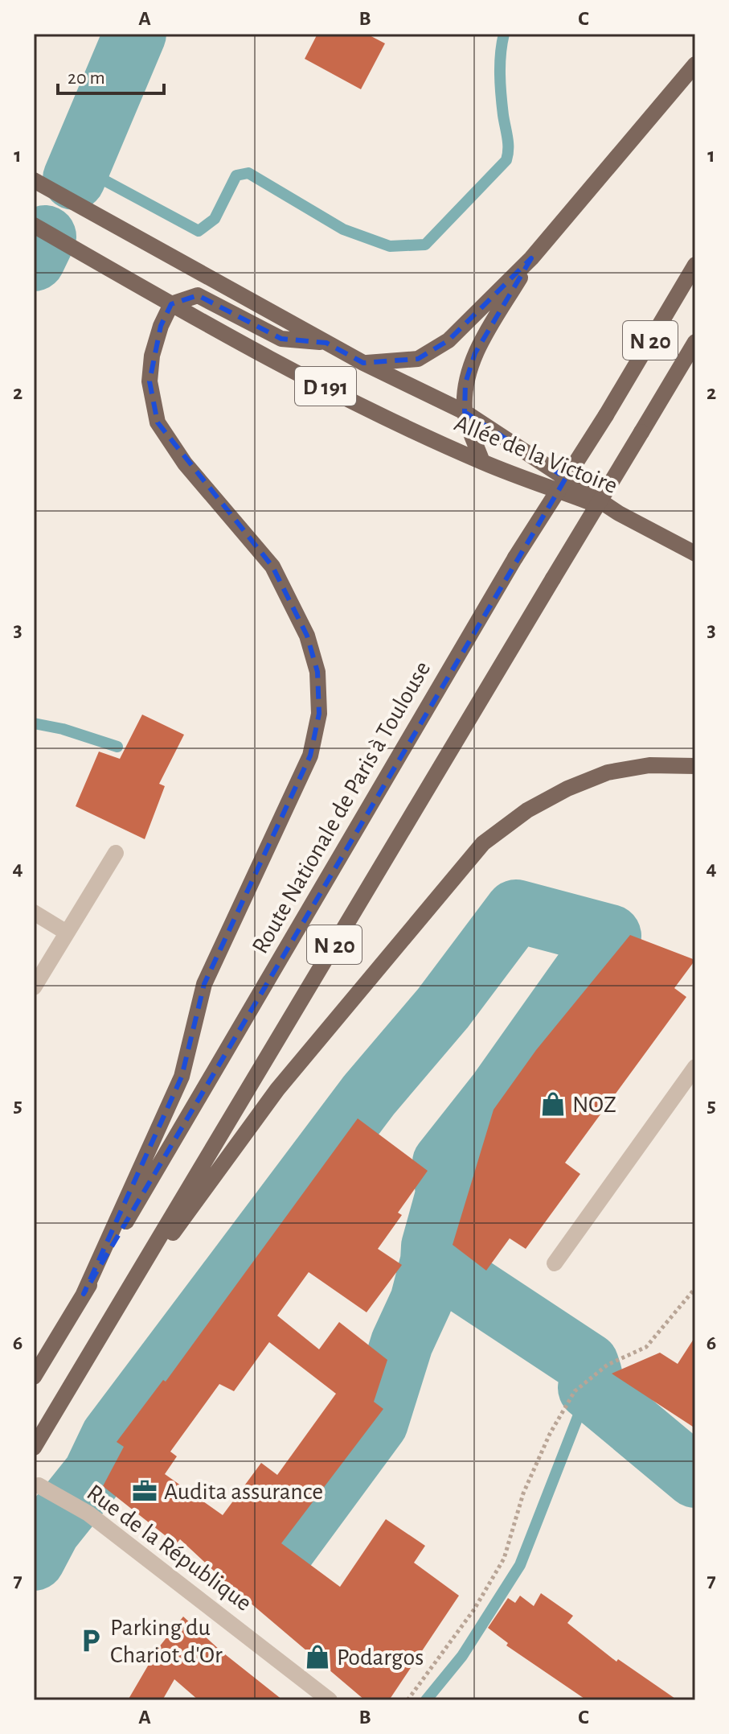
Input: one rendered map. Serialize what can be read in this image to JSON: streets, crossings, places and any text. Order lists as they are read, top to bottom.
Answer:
{
  "streets": {
    "main road": [
      "N 20",
      "D 191",
      "Allée de la Victoire",
      "Route Nationale de Paris à Toulouse"
    ],
    "street": ["Rue de la République"]
  },
  "crossings": [
    ["D 191", "Allée de la Victoire"]
  ],
  "places": {
    "shop": ["NOZ", "Podargos"],
    "office": ["Audita assurance"],
    "parking": ["Parking du Chariot d'Or"]
  },
  "scale_bar": "20 m",
  "grid": {
    "columns": ["A", "B", "C"],
    "rows": [
      "1",
      "2",
      "3",
      "4",
      "5",
      "6",
      "7"
    ]
  }
}
